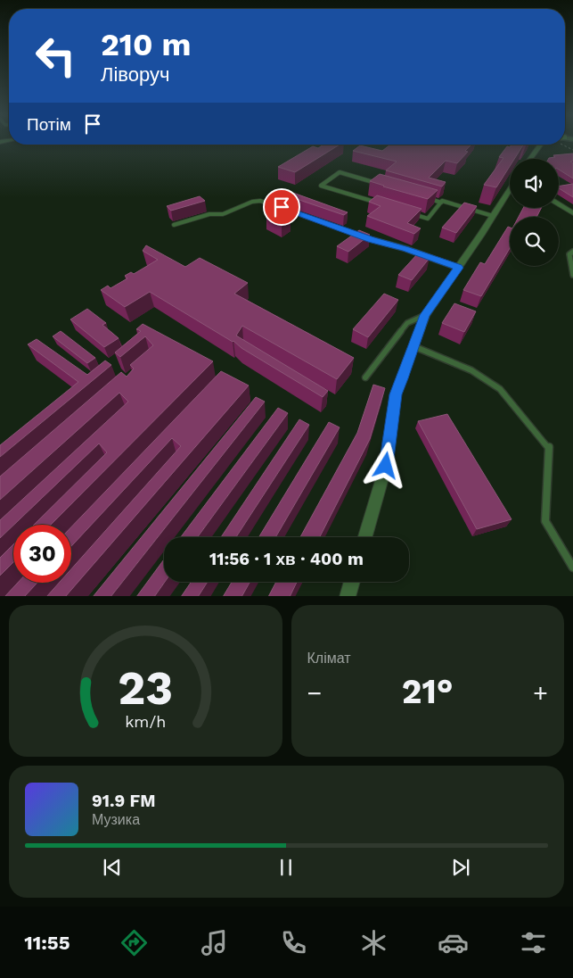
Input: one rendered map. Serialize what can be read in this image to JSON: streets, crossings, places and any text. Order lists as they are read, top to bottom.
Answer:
{
  "page": {
    "turn": ["210 m", "Ліворуч"],
    "then": "Потім",
    "limit": "30",
    "trip": "11:56 · 1 хв · 400 m",
    "tile": "Клімат",
    "heat": ["−", "21°", "+"],
    "song": ["91.9 FM", "Музика"],
    "tabs": "11:55",
    "gauge": ["23", "km/h"]
  }
}
